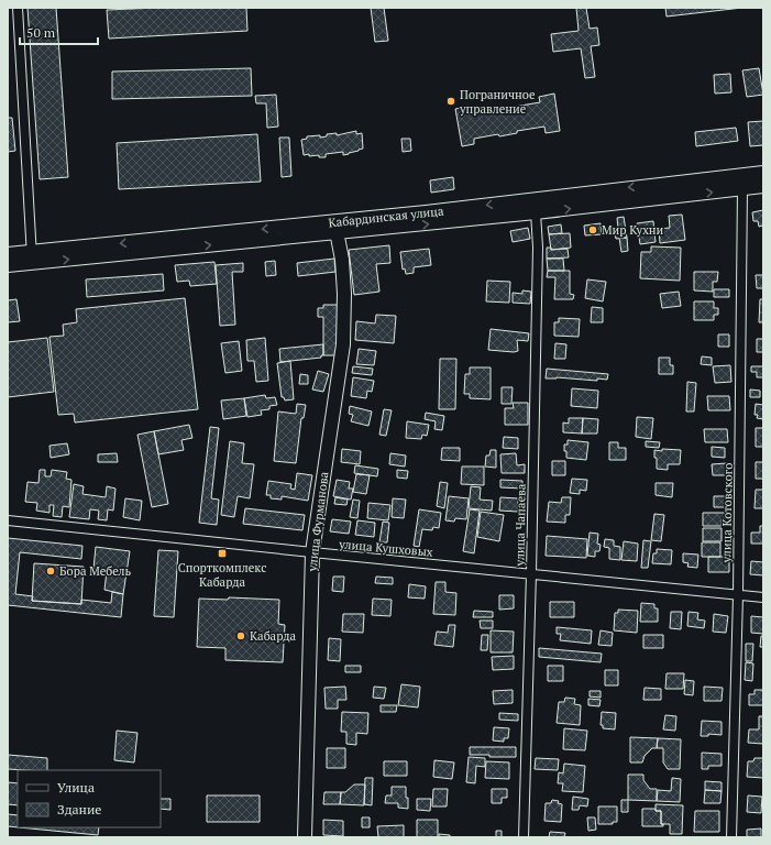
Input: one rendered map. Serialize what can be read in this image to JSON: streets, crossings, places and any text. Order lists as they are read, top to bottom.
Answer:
{
  "streets": {
    "main road": ["Кабардинская улица", "улица Фурманова"],
    "street": ["улица Котовского", "улица Чапаева", "улица Кушховых"]
  },
  "crossings": [
    ["Кабардинская улица", "улица Котовского"],
    ["Кабардинская улица", "улица Фурманова"],
    ["Кабардинская улица", "улица Чапаева"],
    ["улица Котовского", "улица Кушховых"],
    ["улица Фурманова", "улица Кушховых"],
    ["улица Чапаева", "улица Кушховых"]
  ],
  "places": {
    "other": [
      "Пограничное управление",
      "Мир Кухни",
      "Бора Мебель",
      "Кабарда"
    ],
    "transit": ["Спорткомплекс Кабарда"]
  },
  "legend": ["Улица", "Здание"],
  "scale_bar": "50 m"
}
